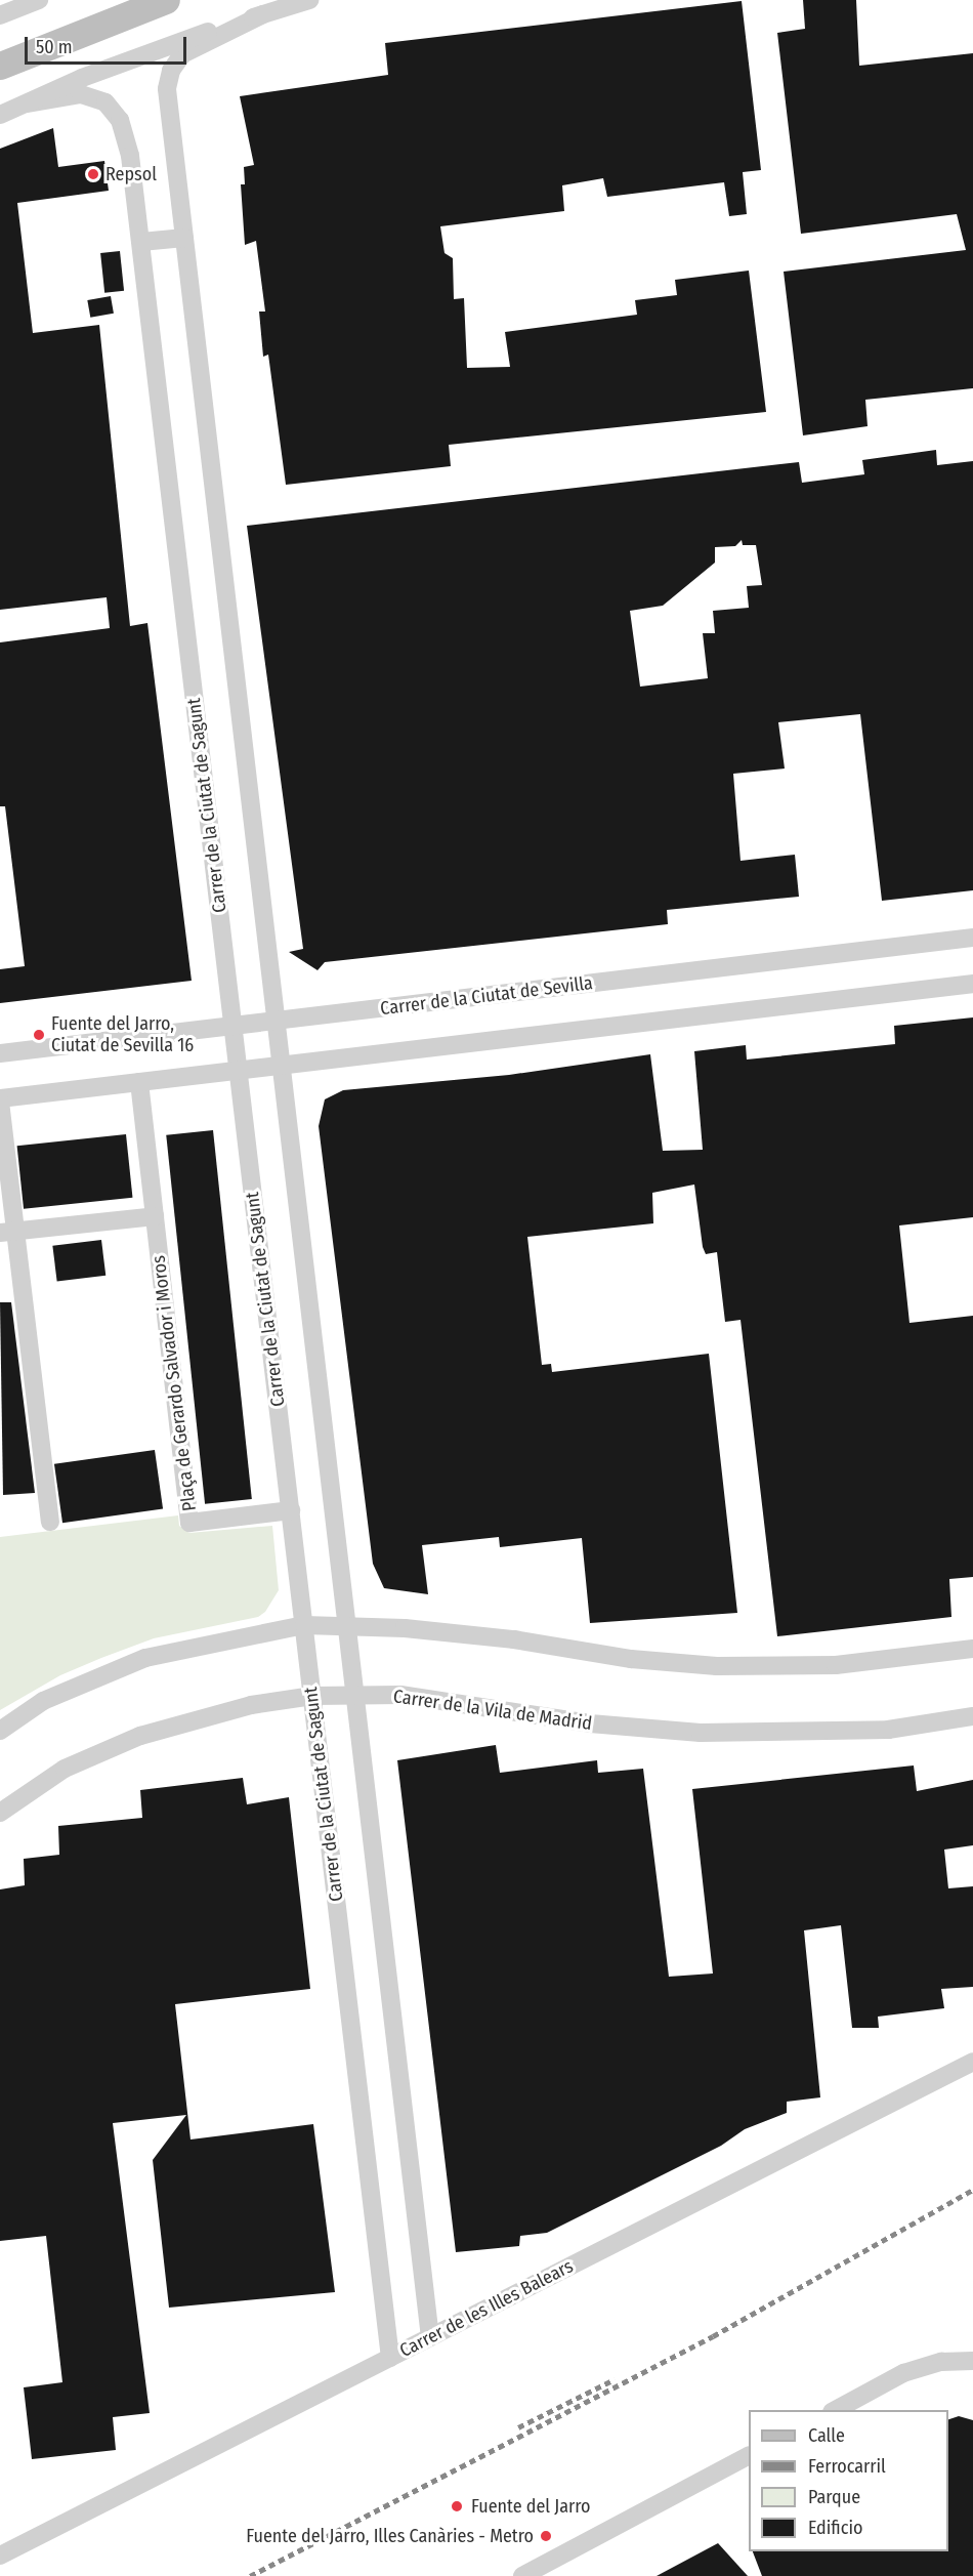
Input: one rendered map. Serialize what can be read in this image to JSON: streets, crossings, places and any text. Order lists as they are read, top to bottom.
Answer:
{
  "streets": {
    "street": [
      "Carrer de la Ciutat de Sagunt",
      "Carrer de la Ciutat de Sevilla",
      "Plaça de Gerardo Salvador i Moros",
      "Carrer de la Vila de Madrid",
      "Carrer de les Illes Balears"
    ]
  },
  "crossings": [
    ["Carrer de la Ciutat de Sagunt", "Carrer de la Ciutat de Sevilla"],
    ["Carrer de la Ciutat de Sagunt", "Plaça de Gerardo Salvador i Moros"],
    ["Carrer de la Ciutat de Sagunt", "Carrer de la Vila de Madrid"],
    ["Carrer de la Ciutat de Sagunt", "Carrer de les Illes Balears"]
  ],
  "places": [
    "Repsol",
    "Fuente del Jarro, Ciutat de Sevilla 16",
    "Fuente del Jarro",
    "Fuente del Jarro, Illes Canàries - Metro"
  ],
  "legend": [
    "Calle",
    "Ferrocarril",
    "Parque",
    "Edificio"
  ],
  "scale_bar": "50 m"
}
